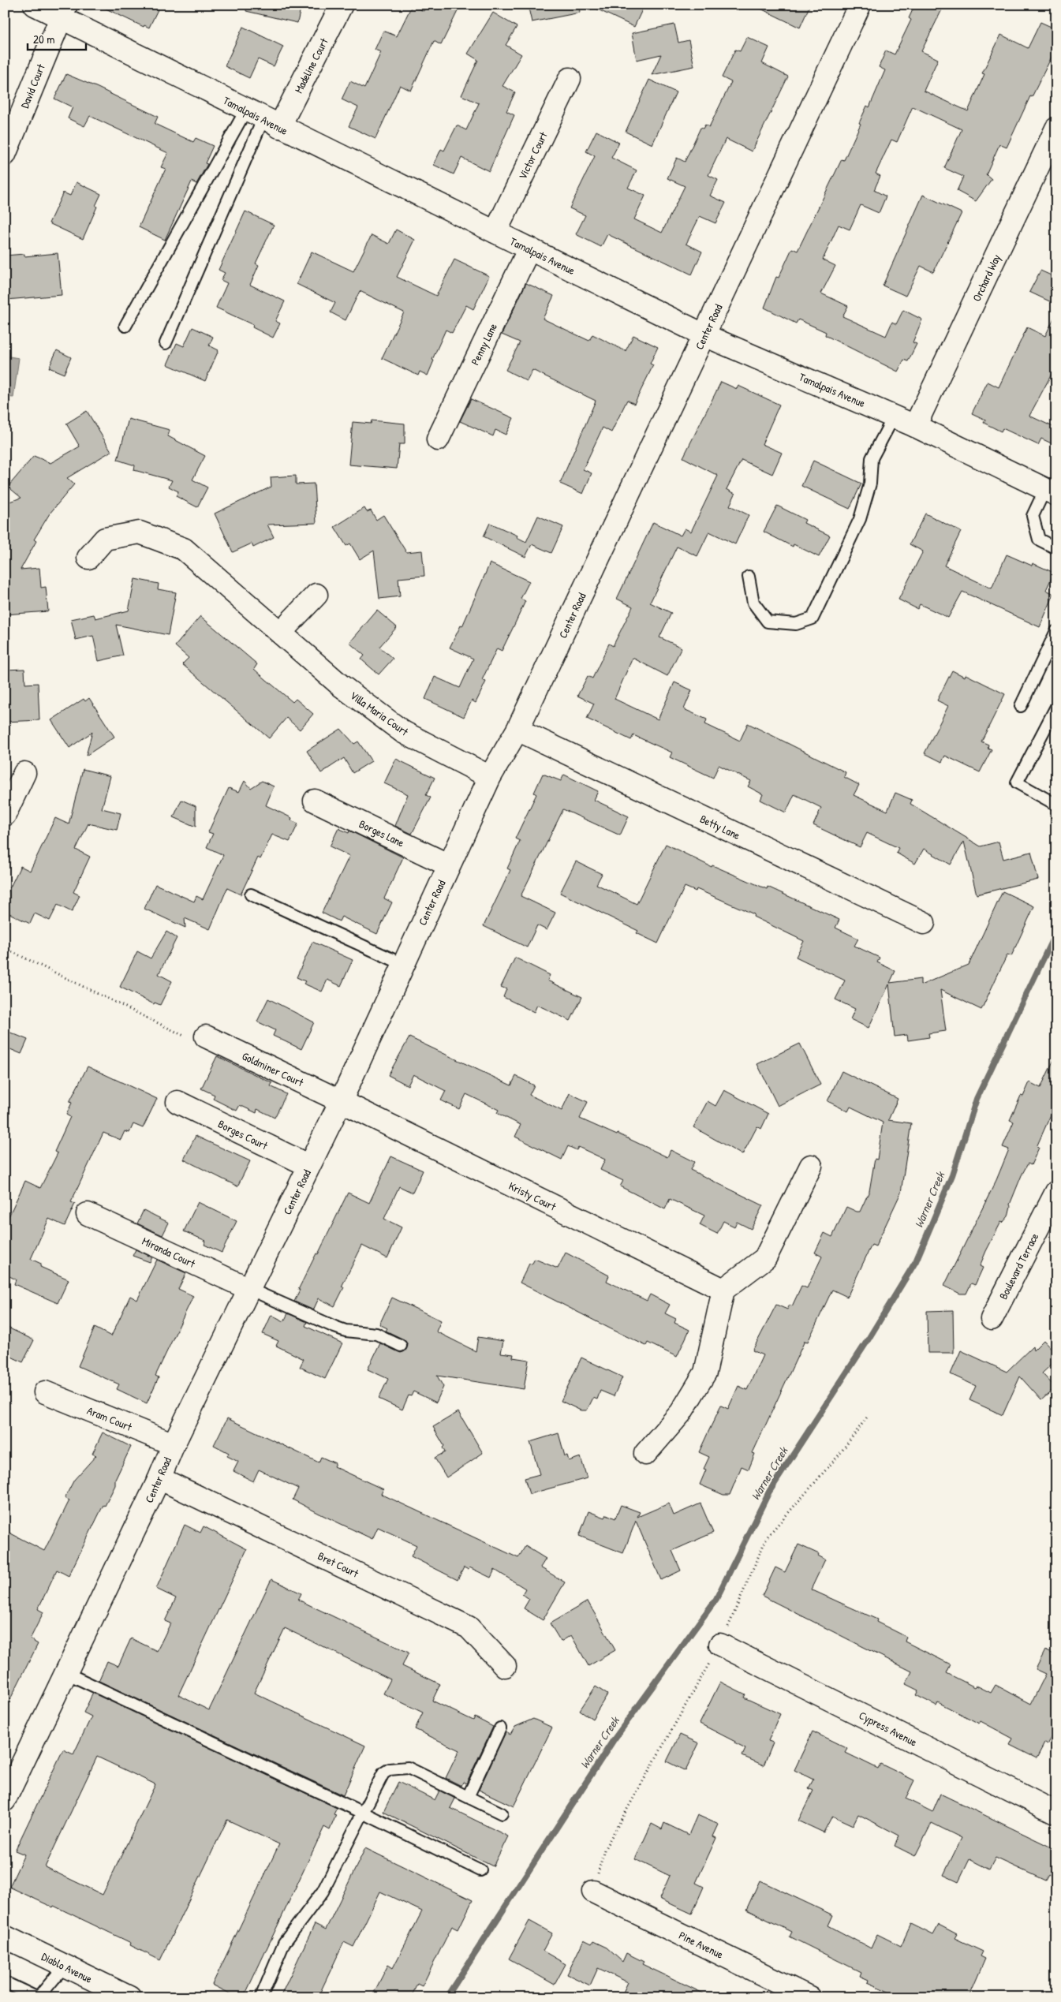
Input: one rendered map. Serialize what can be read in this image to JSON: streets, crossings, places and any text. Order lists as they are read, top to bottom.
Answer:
{
  "streets": {
    "street": [
      "Madeline Court",
      "David Court",
      "Tamalpais Avenue",
      "Victor Court",
      "Orchard Way",
      "Center Road",
      "Penny Lane",
      "Villa Maria Court",
      "Betty Lane",
      "Borges Lane",
      "Goldminer Court",
      "Borges Court",
      "Kristy Court",
      "Miranda Court",
      "Boulevard Terrace",
      "Aram Court",
      "Bret Court",
      "Cypress Avenue",
      "Pine Avenue",
      "Diablo Avenue"
    ]
  },
  "crossings": [
    ["Madeline Court", "Tamalpais Avenue"],
    ["David Court", "Tamalpais Avenue"],
    ["Tamalpais Avenue", "Victor Court"],
    ["Tamalpais Avenue", "Orchard Way"],
    ["Tamalpais Avenue", "Center Road"],
    ["Tamalpais Avenue", "Penny Lane"],
    ["Center Road", "Villa Maria Court"],
    ["Center Road", "Betty Lane"],
    ["Center Road", "Borges Lane"],
    ["Center Road", "Goldminer Court"],
    ["Center Road", "Borges Court"],
    ["Center Road", "Kristy Court"],
    ["Center Road", "Miranda Court"],
    ["Center Road", "Aram Court"],
    ["Center Road", "Bret Court"],
    ["Goldminer Court", "Kristy Court"]
  ],
  "water": ["Warner Creek"],
  "scale_bar": "20 m"
}
